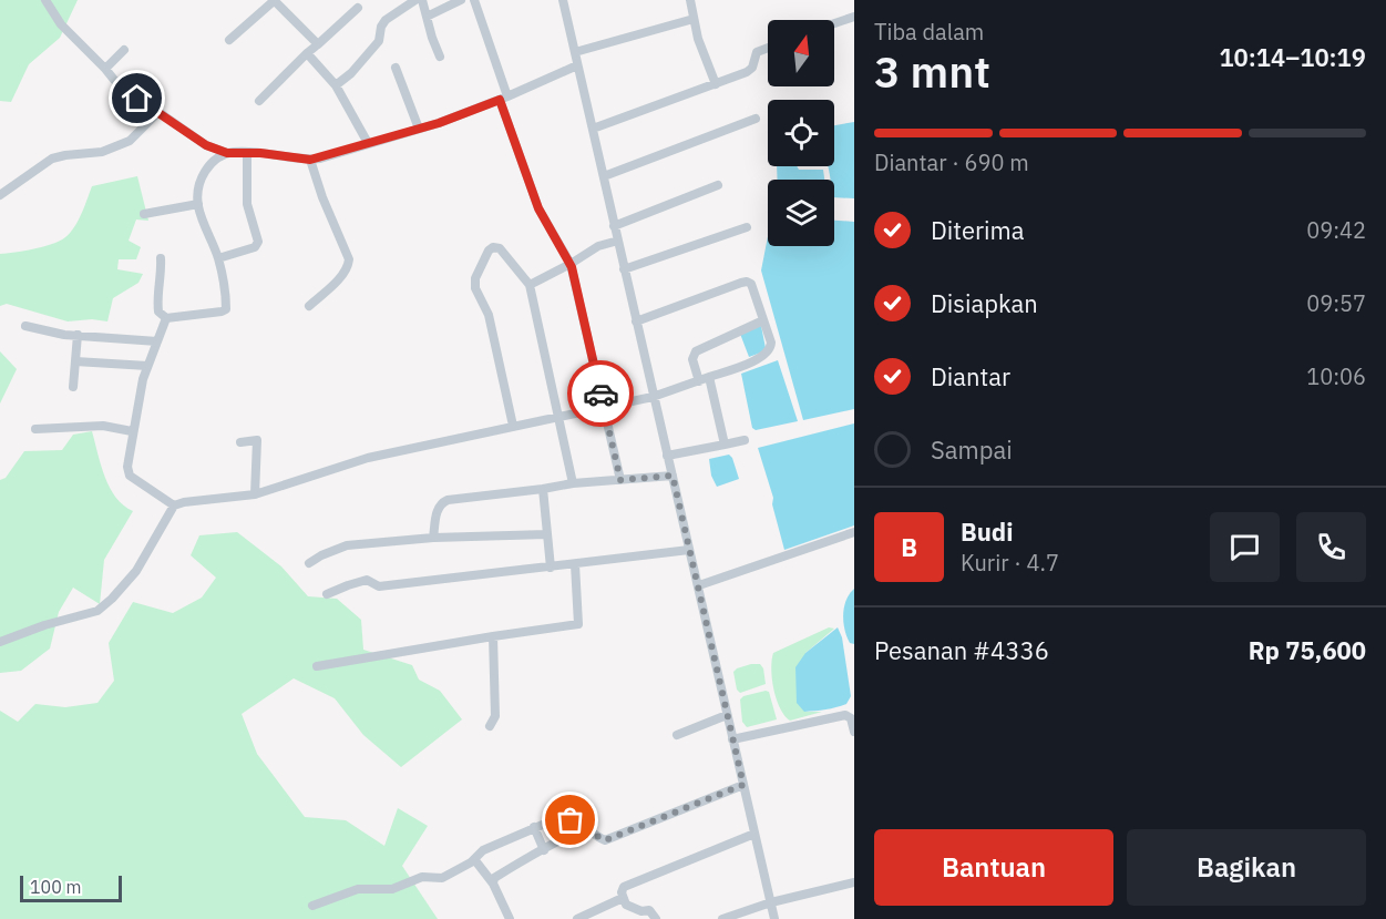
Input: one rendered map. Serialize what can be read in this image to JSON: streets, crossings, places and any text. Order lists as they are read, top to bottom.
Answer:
{
  "scale_bar": "100 m",
  "north": "top",
  "page": {
    "heading": ["3 mnt", "Tiba dalam", "10:14–10:19"],
    "panel": [
      "Budi",
      "Kurir · 4.7",
      "Pesanan #4336",
      "Rp 75,600"
    ],
    "bar": "Diantar · 690 m",
    "list": [
      ["Diterima", "09:42"],
      ["Disiapkan", "09:57"],
      ["Diantar", "10:06"],
      "Sampai"
    ],
    "round": "B",
    "buttons": ["Bantuan", "Bagikan"],
    "scale": "100 m"
  }
}
